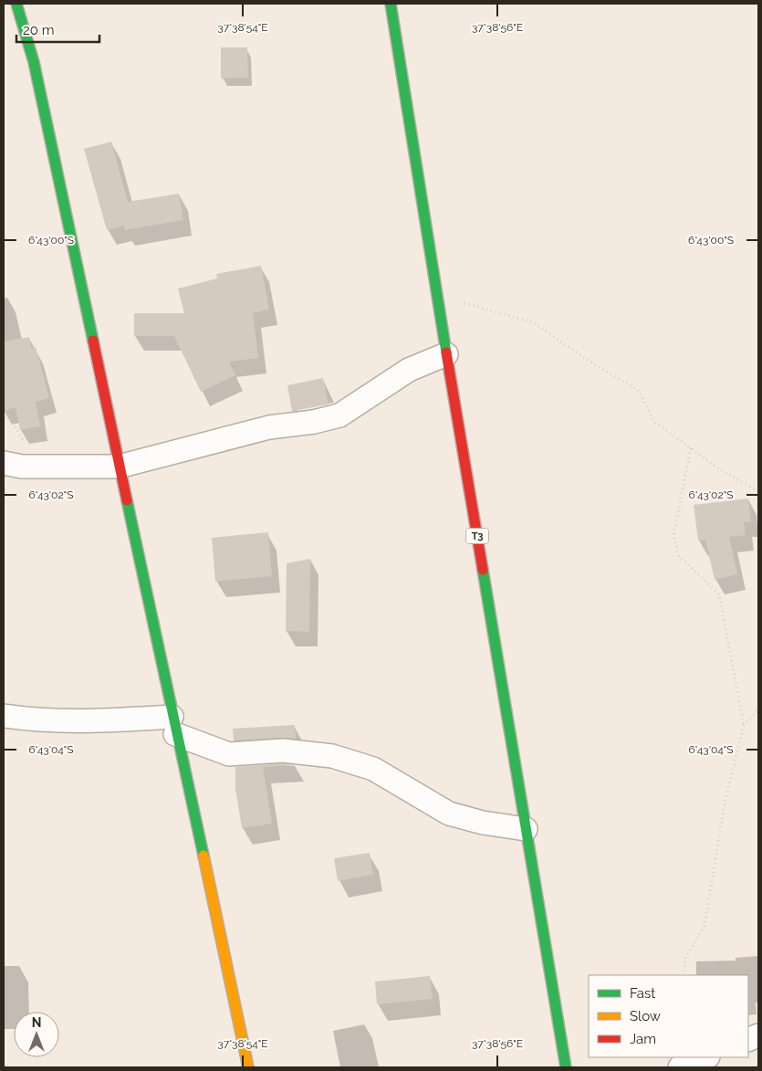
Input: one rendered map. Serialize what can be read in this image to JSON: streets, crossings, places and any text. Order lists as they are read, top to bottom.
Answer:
{
  "streets": {
    "main road": ["T3"]
  },
  "legend": ["Fast", "Slow", "Jam"],
  "scale_bar": "20 m",
  "north": "top",
  "coordinates": [
    "37°38'54\"E",
    "37°38'56\"E",
    "6°43'00\"S",
    "6°43'02\"S",
    "6°43'04\"S"
  ]
}
